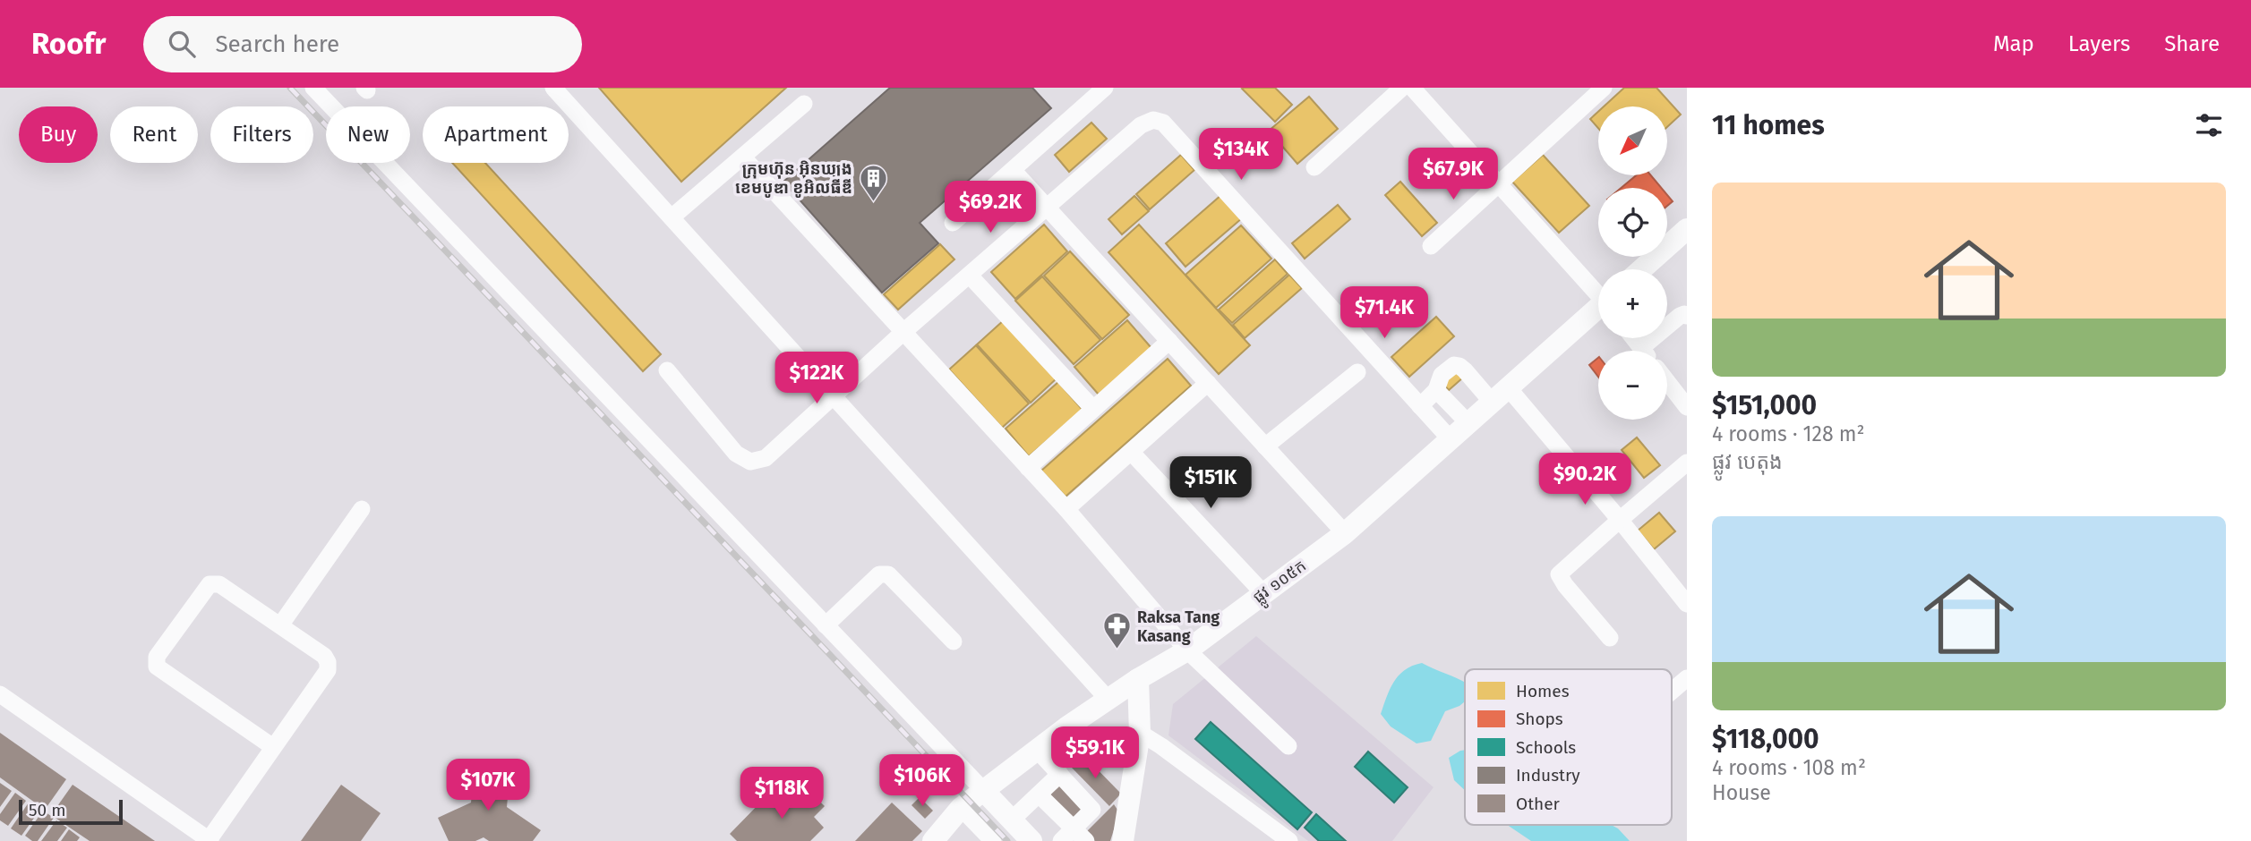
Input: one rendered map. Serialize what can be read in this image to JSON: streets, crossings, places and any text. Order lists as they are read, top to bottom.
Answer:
{
  "streets": {
    "main road": ["ផ្លូវ ១០៥ក"]
  },
  "places": {
    "building": ["ក្រុមហ៊ុន អ៊ិនឃ្យុង ខេមបូឌា ខូអិលធីឌី"],
    "pharmacy": ["Raksa Tang Kasang"]
  },
  "legend": [
    "Homes",
    "Shops",
    "Schools",
    "Industry",
    "Other"
  ],
  "scale_bar": "50 m",
  "north": "bottom left",
  "page": {
    "header": "Roofr",
    "search": "Search here",
    "nav": ["Map", "Layers", "Share"],
    "heading": "11 homes",
    "map_buttons": ["+", "−"],
    "chip": [
      "Buy",
      "Rent",
      "Filters",
      "New",
      "Apartment"
    ],
    "price": [
      "$134K",
      "$67.9K",
      "$69.2K",
      "$71.4K",
      "$122K",
      "$90.2K",
      "$151K",
      "$59.1K",
      "$106K",
      "$107K",
      "$118K"
    ],
    "list": [
      {
        "name": "$151,000",
        "note": "4 rooms · 128 m² · ផ្លូវ បេតុង"
      },
      {
        "name": "$118,000",
        "note": "4 rooms · 108 m² · House"
      }
    ],
    "scale": "50 m"
  }
}
